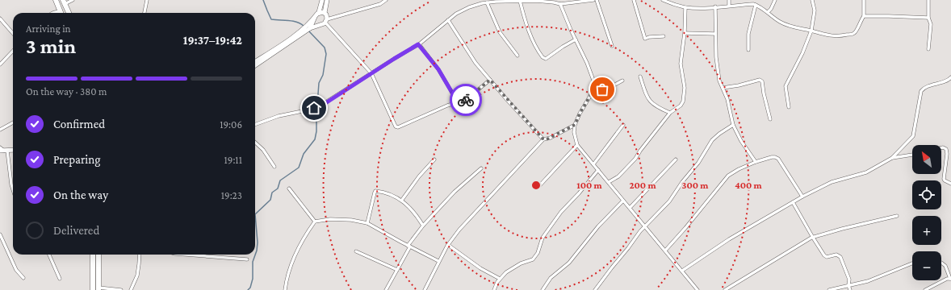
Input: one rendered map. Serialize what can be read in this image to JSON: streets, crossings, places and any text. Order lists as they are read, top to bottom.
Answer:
{
  "north": "top left",
  "page": {
    "heading": ["3 min", "Arriving in", "19:37–19:42"],
    "bar": "On the way · 380 m",
    "list": [
      ["Confirmed", "19:06"],
      ["Preparing", "19:11"],
      ["On the way", "19:23"],
      "Delivered"
    ],
    "map_buttons": ["+", "−"]
  },
  "rings": [
    "100 m",
    "200 m",
    "300 m",
    "400 m"
  ]
}
